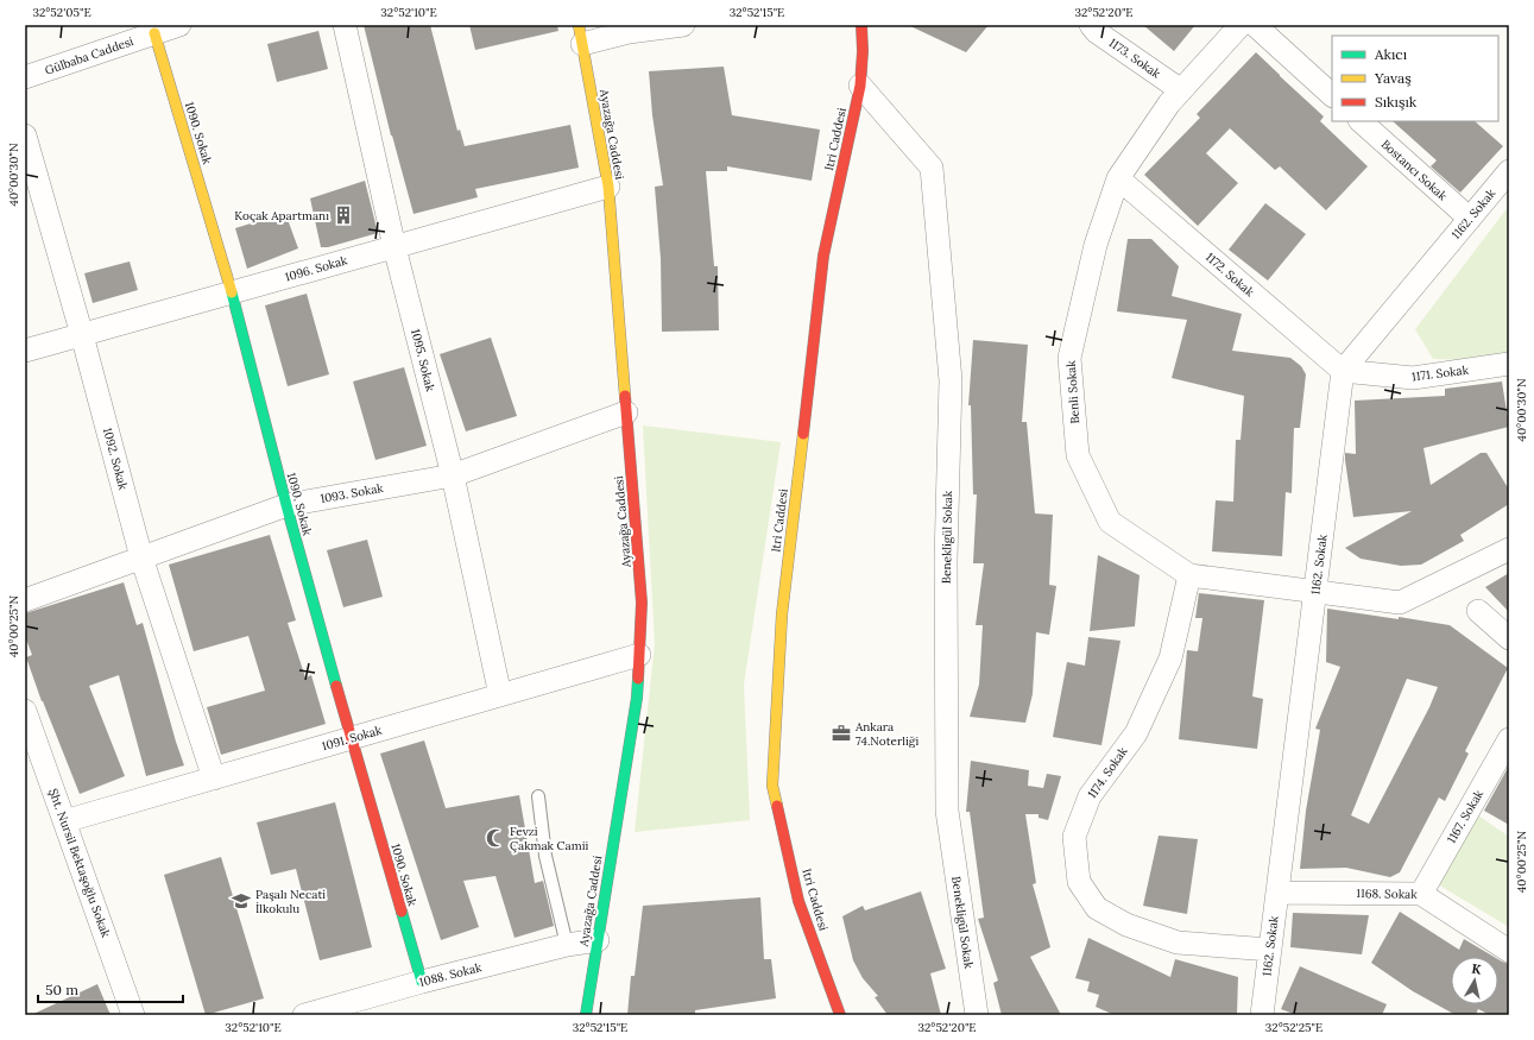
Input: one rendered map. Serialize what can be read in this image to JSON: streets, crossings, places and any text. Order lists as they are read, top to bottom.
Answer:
{
  "streets": {
    "street": [
      "Gülbaba Caddesi",
      "1173. Sokak",
      "1090. Sokak",
      "Ayazağa Caddesi",
      "Itri Caddesi",
      "Bostancı Sokak",
      "1162. Sokak",
      "1096. Sokak",
      "1172. Sokak",
      "1095. Sokak",
      "1171. Sokak",
      "Benli Sokak",
      "1092. Sokak",
      "1093. Sokak",
      "Benekligül Sokak",
      "1091. Sokak",
      "1174. Sokak",
      "1167. Sokak",
      "Şht. Nursil Bektaşoğlu Sokak",
      "1168. Sokak",
      "1088. Sokak"
    ]
  },
  "crossings": [
    ["Gülbaba Caddesi", "1090. Sokak"],
    ["1173. Sokak", "Benli Sokak"],
    ["1090. Sokak", "1096. Sokak"],
    ["1090. Sokak", "1093. Sokak"],
    ["1090. Sokak", "1091. Sokak"],
    ["1090. Sokak", "1088. Sokak"],
    ["Ayazağa Caddesi", "1096. Sokak"],
    ["Ayazağa Caddesi", "1093. Sokak"],
    ["Ayazağa Caddesi", "1091. Sokak"],
    ["Ayazağa Caddesi", "1088. Sokak"],
    ["Itri Caddesi", "Benekligül Sokak"],
    ["Bostancı Sokak", "1162. Sokak"],
    ["1162. Sokak", "1172. Sokak"],
    ["1162. Sokak", "1171. Sokak"],
    ["1162. Sokak", "Benli Sokak"],
    ["1162. Sokak", "1174. Sokak"],
    ["1162. Sokak", "1168. Sokak"],
    ["1096. Sokak", "1095. Sokak"],
    ["1096. Sokak", "1092. Sokak"],
    ["1172. Sokak", "1171. Sokak"],
    ["1172. Sokak", "Benli Sokak"],
    ["1095. Sokak", "1093. Sokak"],
    ["1095. Sokak", "1091. Sokak"],
    ["Benli Sokak", "1174. Sokak"],
    ["1092. Sokak", "1093. Sokak"],
    ["1092. Sokak", "1091. Sokak"],
    ["1091. Sokak", "Şht. Nursil Bektaşoğlu Sokak"],
    ["1167. Sokak", "1168. Sokak"]
  ],
  "places": {
    "building": ["Koçak Apartmanı"],
    "office": ["Ankara 74.Noterliği"],
    "mosque": ["Fevzi Çakmak Camii"],
    "school or university": ["Paşalı Necati İlkokulu"]
  },
  "legend": ["Akıcı", "Yavaş", "Sıkışık"],
  "scale_bar": "50 m",
  "north": "top",
  "coordinates": [
    "32°52'05\"E",
    "32°52'10\"E",
    "32°52'15\"E",
    "32°52'20\"E",
    "40°00'30\"N",
    "40°00'25\"N",
    "32°52'25\"E"
  ]
}
